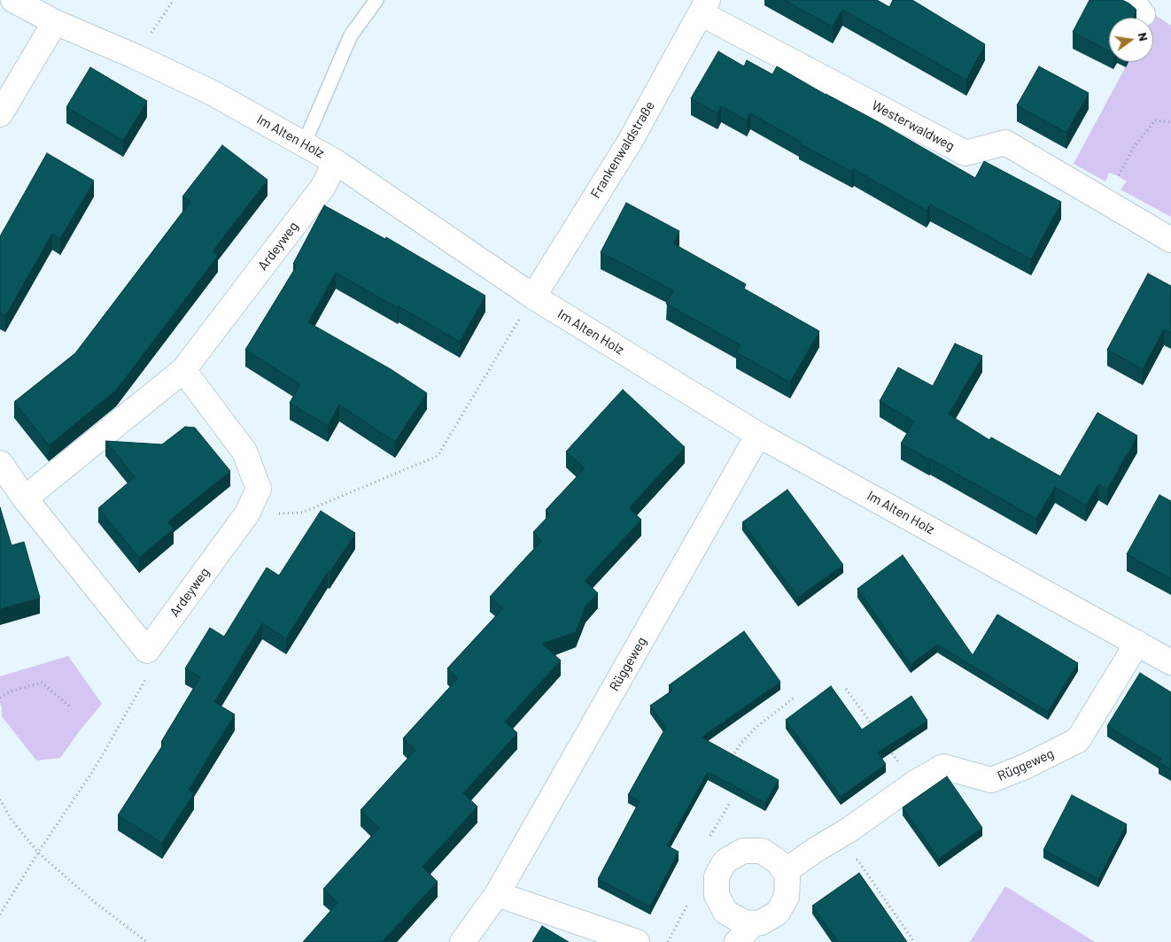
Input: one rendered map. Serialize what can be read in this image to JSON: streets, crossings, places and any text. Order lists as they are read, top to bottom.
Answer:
{
  "streets": {
    "street": [
      "Westerwaldweg",
      "Im Alten Holz",
      "Frankenwaldstraße",
      "Ardeyweg",
      "Rüggeweg"
    ]
  },
  "crossings": [
    ["Westerwaldweg", "Frankenwaldstraße"],
    ["Im Alten Holz", "Frankenwaldstraße"],
    ["Im Alten Holz", "Ardeyweg"],
    ["Im Alten Holz", "Rüggeweg"]
  ],
  "north": "right"
}
